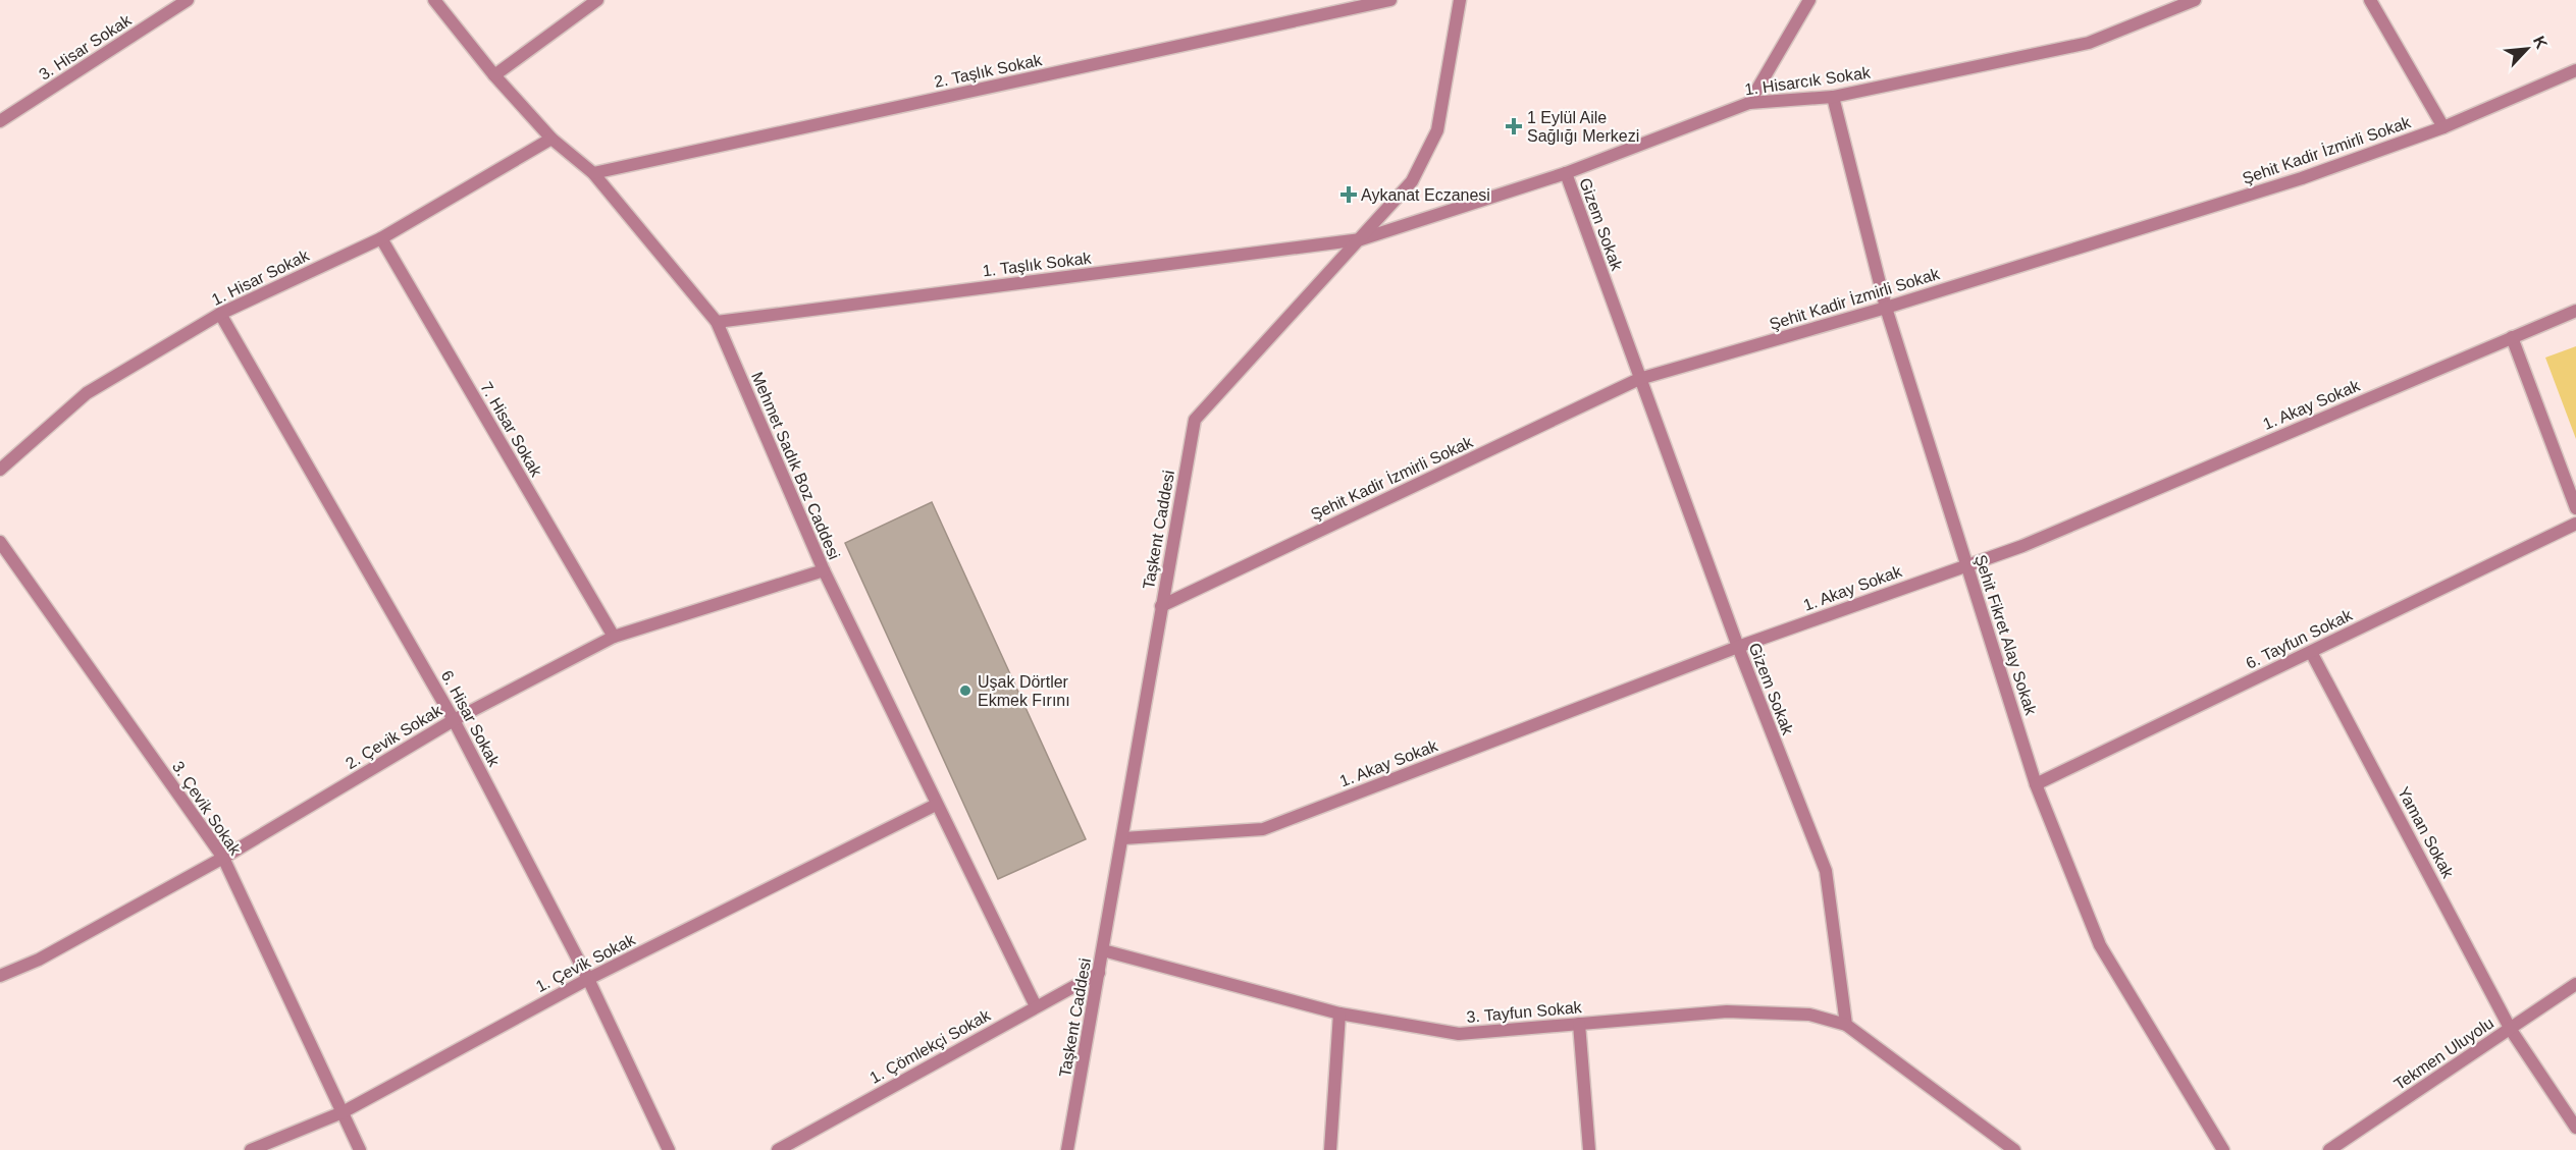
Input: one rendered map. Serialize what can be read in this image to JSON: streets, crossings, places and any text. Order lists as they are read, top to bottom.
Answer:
{
  "streets": {
    "street": [
      "3. Hisar Sokak",
      "2. Taşlık Sokak",
      "1. Hisarcık Sokak",
      "Şehit Kadir İzmirli Sokak",
      "Gizem Sokak",
      "1. Taşlık Sokak",
      "1. Hisar Sokak",
      "1. Akay Sokak",
      "7. Hisar Sokak",
      "Mehmet Sadık Boz Caddesi",
      "Taşkent Caddesi",
      "Şehit Fikret Alay Sokak",
      "6. Tayfun Sokak",
      "6. Hisar Sokak",
      "2. Çevik Sokak",
      "3. Çevik Sokak",
      "Yaman Sokak",
      "1. Çevik Sokak",
      "3. Tayfun Sokak",
      "1. Çömlekçi Sokak",
      "Tekmen Uluyolu"
    ]
  },
  "crossings": [
    ["2. Taşlık Sokak", "Mehmet Sadık Boz Caddesi"],
    ["1. Hisarcık Sokak", "Gizem Sokak"],
    ["1. Hisarcık Sokak", "1. Taşlık Sokak"],
    ["1. Hisarcık Sokak", "Taşkent Caddesi"],
    ["1. Hisarcık Sokak", "Şehit Fikret Alay Sokak"],
    ["Şehit Kadir İzmirli Sokak", "Gizem Sokak"],
    ["Şehit Kadir İzmirli Sokak", "Taşkent Caddesi"],
    ["Şehit Kadir İzmirli Sokak", "Şehit Fikret Alay Sokak"],
    ["Gizem Sokak", "1. Akay Sokak"],
    ["Gizem Sokak", "3. Tayfun Sokak"],
    ["1. Taşlık Sokak", "Mehmet Sadık Boz Caddesi"],
    ["1. Taşlık Sokak", "Taşkent Caddesi"],
    ["1. Hisar Sokak", "7. Hisar Sokak"],
    ["1. Hisar Sokak", "Mehmet Sadık Boz Caddesi"],
    ["1. Hisar Sokak", "6. Hisar Sokak"],
    ["1. Akay Sokak", "Taşkent Caddesi"],
    ["1. Akay Sokak", "Şehit Fikret Alay Sokak"],
    ["7. Hisar Sokak", "2. Çevik Sokak"],
    ["Mehmet Sadık Boz Caddesi", "2. Çevik Sokak"],
    ["Mehmet Sadık Boz Caddesi", "1. Çevik Sokak"],
    ["Mehmet Sadık Boz Caddesi", "1. Çömlekçi Sokak"],
    ["Taşkent Caddesi", "3. Tayfun Sokak"],
    ["Taşkent Caddesi", "1. Çömlekçi Sokak"],
    ["Şehit Fikret Alay Sokak", "6. Tayfun Sokak"],
    ["6. Tayfun Sokak", "Yaman Sokak"],
    ["6. Hisar Sokak", "2. Çevik Sokak"],
    ["6. Hisar Sokak", "1. Çevik Sokak"],
    ["2. Çevik Sokak", "3. Çevik Sokak"],
    ["3. Çevik Sokak", "1. Çevik Sokak"],
    ["Yaman Sokak", "Tekmen Uluyolu"]
  ],
  "places": {
    "health": ["1 Eylül Aile Sağlığı Merkezi", "Aykanat Eczanesi"],
    "other": ["Uşak Dörtler Ekmek Fırını"]
  },
  "north": "top right"
}
